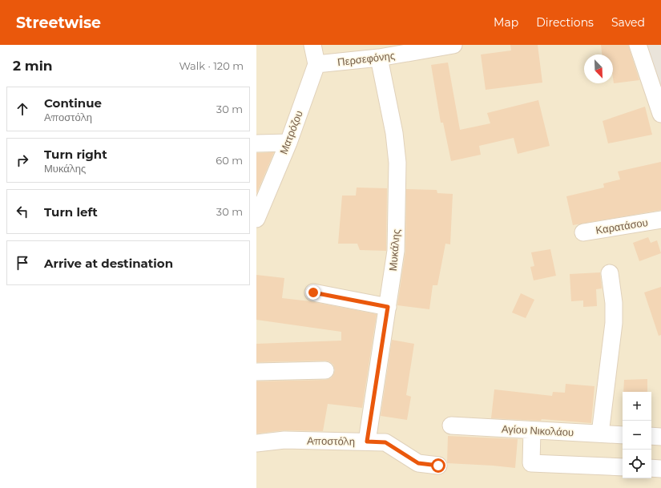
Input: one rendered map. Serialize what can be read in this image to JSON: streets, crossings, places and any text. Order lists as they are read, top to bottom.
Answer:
{
  "streets": {
    "street": [
      "Περσεφόνης",
      "Ματρόζου",
      "Καρατάσου",
      "Μυκάλης",
      "Αγίου Νικολάου",
      "Αποστόλη"
    ]
  },
  "crossings": [
    ["Περσεφόνης", "Ματρόζου"],
    ["Περσεφόνης", "Μυκάλης"],
    ["Μυκάλης", "Αποστόλη"]
  ],
  "north": "bottom right",
  "page": {
    "header": "Streetwise",
    "nav": ["Map", "Directions", "Saved"],
    "heading": ["2 min", "Walk · 120 m"],
    "list": [
      ["Continue", "Αποστόλη", "30 m"],
      ["Turn right", "Μυκάλης", "60 m"],
      ["Turn left", "30 m"],
      "Arrive at destination"
    ],
    "map_buttons": ["+", "−"]
  }
}
